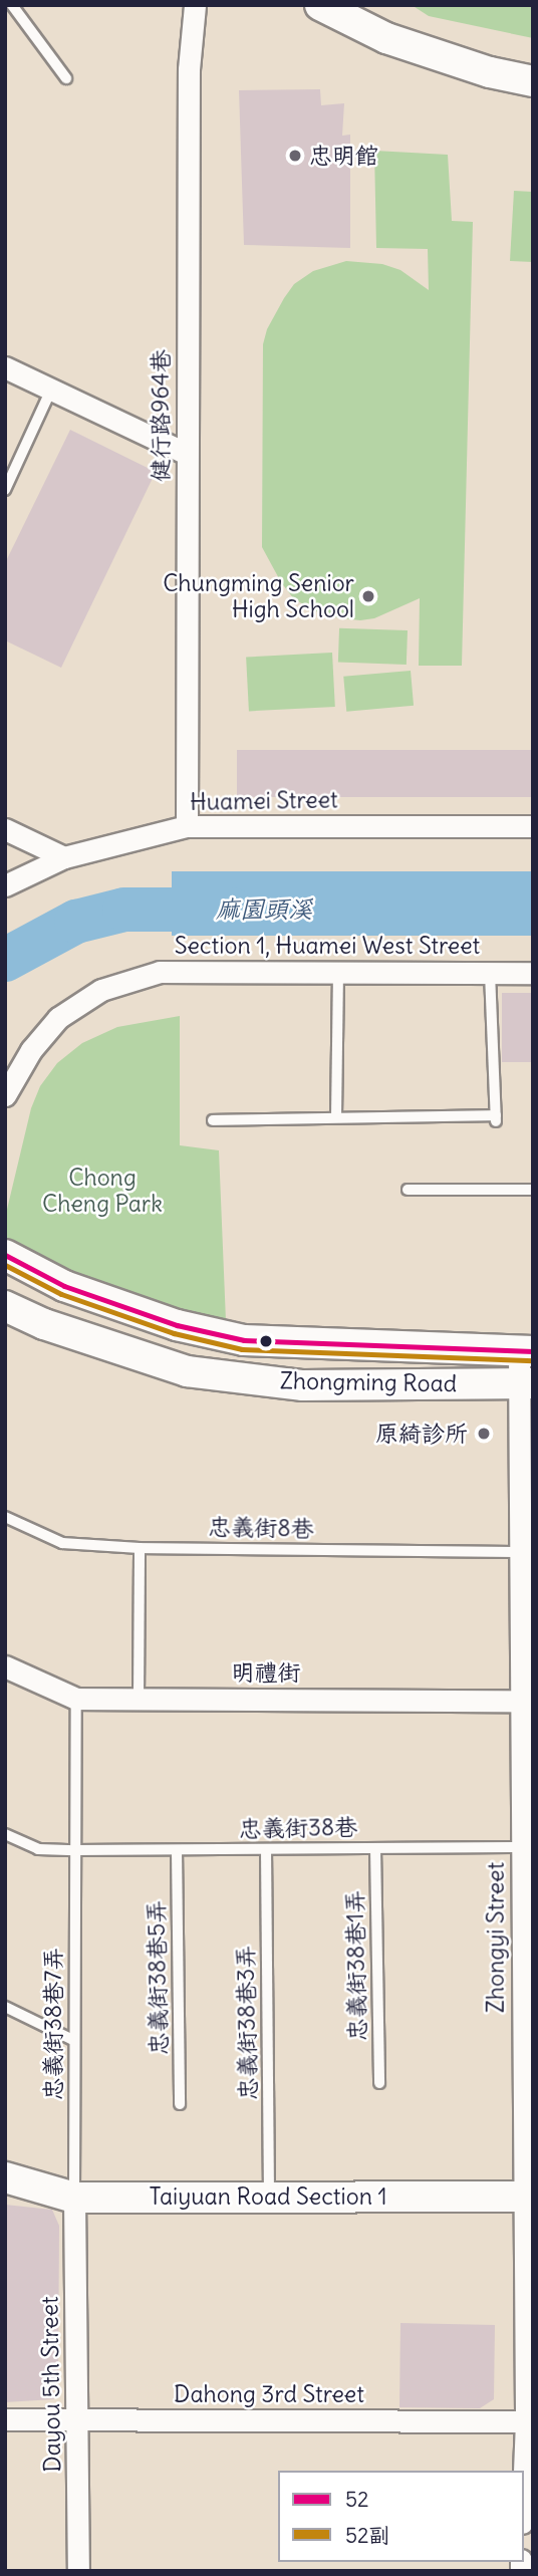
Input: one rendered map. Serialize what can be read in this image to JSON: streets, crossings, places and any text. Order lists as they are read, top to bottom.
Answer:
{
  "streets": {
    "main road": ["Zhongming Road", "Taiyuan Road Section 1"],
    "street": [
      "健行路964巷",
      "Huamei Street",
      "Section 1, Huamei West Street",
      "明禮街",
      "Zhongyi Street",
      "Dayou 5th Street",
      "Dahong 3rd Street"
    ],
    "lane": [
      "忠義街8巷",
      "忠義街38巷",
      "忠義街38巷1弄",
      "忠義街38巷5弄",
      "忠義街38巷3弄",
      "忠義街38巷7弄"
    ]
  },
  "crossings": [
    ["健行路964巷", "Huamei Street"],
    ["Zhongming Road", "Zhongyi Street"],
    ["忠義街8巷", "Zhongyi Street"],
    ["明禮街", "Zhongyi Street"],
    ["明禮街", "忠義街38巷7弄"],
    ["忠義街38巷", "Zhongyi Street"],
    ["忠義街38巷", "忠義街38巷1弄"],
    ["忠義街38巷", "忠義街38巷5弄"],
    ["忠義街38巷", "忠義街38巷3弄"],
    ["忠義街38巷", "忠義街38巷7弄"],
    ["Zhongyi Street", "Taiyuan Road Section 1"],
    ["Zhongyi Street", "Dahong 3rd Street"],
    ["忠義街38巷3弄", "Taiyuan Road Section 1"],
    ["忠義街38巷7弄", "Taiyuan Road Section 1"],
    ["忠義街38巷7弄", "Dayou 5th Street"],
    ["Taiyuan Road Section 1", "Dayou 5th Street"],
    ["Dayou 5th Street", "Dahong 3rd Street"]
  ],
  "water": ["麻園頭溪"],
  "parks": ["Chong Cheng Park"],
  "places": ["忠明館", "Chungming Senior High School", "原綺診所"],
  "lines": ["transit line 52", "transit line 52副"],
  "legend": ["52", "52副"]
}
